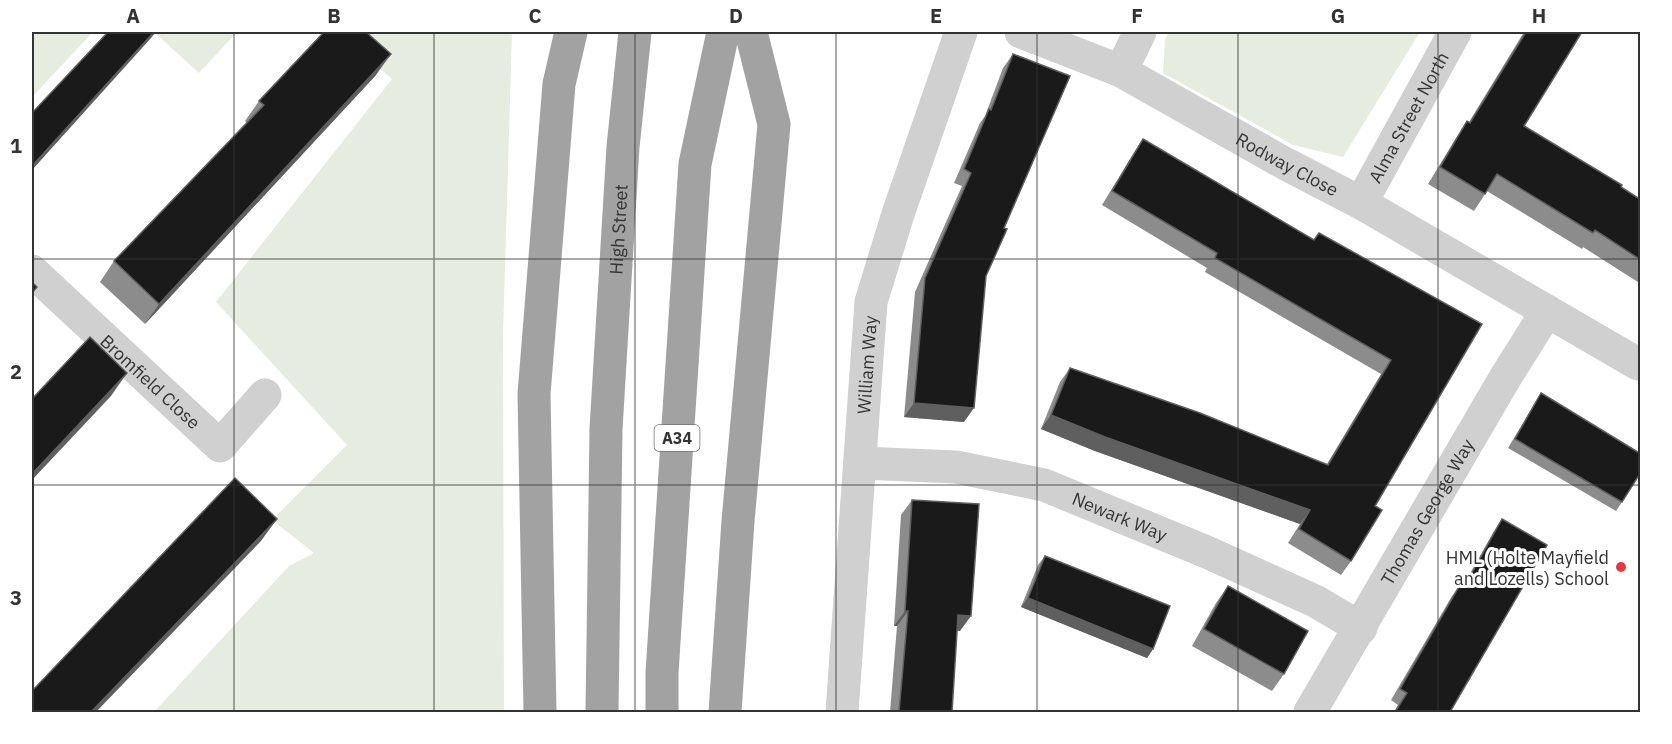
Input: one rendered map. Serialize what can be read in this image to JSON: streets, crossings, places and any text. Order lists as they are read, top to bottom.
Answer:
{
  "streets": {
    "highway": ["High Street", "A34"],
    "street": [
      "Alma Street North",
      "Rodway Close",
      "William Way",
      "Bromfield Close",
      "Thomas George Way",
      "Newark Way"
    ]
  },
  "crossings": [
    ["Alma Street North", "Rodway Close"],
    ["Rodway Close", "Thomas George Way"],
    ["William Way", "Newark Way"],
    ["Thomas George Way", "Newark Way"]
  ],
  "places": ["HML (Holte Mayfield and Lozells) School"],
  "grid": {
    "columns": [
      "A",
      "B",
      "C",
      "D",
      "E",
      "F",
      "G",
      "H"
    ],
    "rows": ["1", "2", "3"]
  }
}
